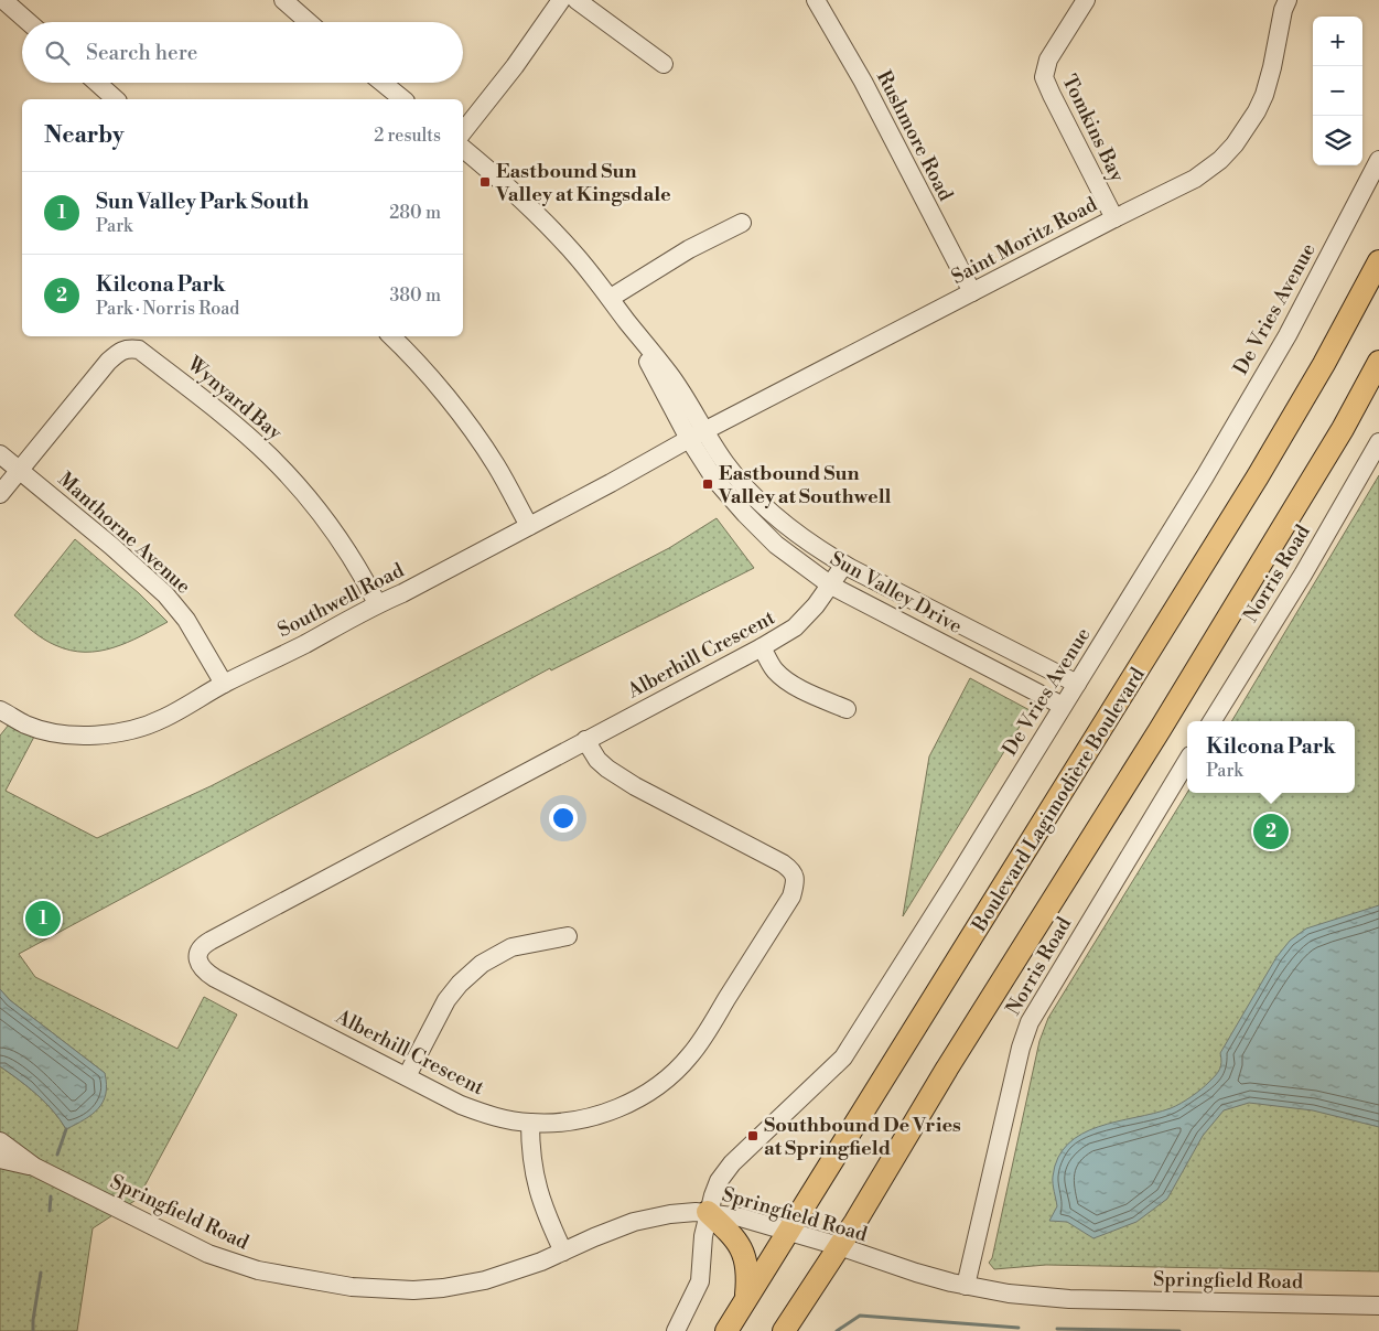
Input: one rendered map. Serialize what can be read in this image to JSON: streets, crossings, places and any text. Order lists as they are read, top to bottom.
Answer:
{
  "streets": {
    "main road": ["Boulevard Lagimodière Boulevard"],
    "street": [
      "Tomkins Bay",
      "Rushmore Road",
      "Saint Moritz Road",
      "De Vries Avenue",
      "Wynyard Bay",
      "Manthorne Avenue",
      "Norris Road",
      "Sun Valley Drive",
      "Southwell Road",
      "Alberhill Crescent",
      "Springfield Road"
    ]
  },
  "crossings": [
    ["Tomkins Bay", "Saint Moritz Road"],
    ["Rushmore Road", "Saint Moritz Road"],
    ["Saint Moritz Road", "Sun Valley Drive"],
    ["Saint Moritz Road", "Southwell Road"],
    ["De Vries Avenue", "Sun Valley Drive"],
    ["De Vries Avenue", "Springfield Road"],
    ["Wynyard Bay", "Manthorne Avenue"],
    ["Wynyard Bay", "Southwell Road"],
    ["Manthorne Avenue", "Southwell Road"],
    ["Norris Road", "Springfield Road"],
    ["Sun Valley Drive", "Southwell Road"],
    ["Sun Valley Drive", "Alberhill Crescent"],
    ["Boulevard Lagimodière Boulevard", "Springfield Road"]
  ],
  "places": {
    "transit": ["Eastbound Sun Valley at Kingsdale", "Eastbound Sun Valley at Southwell", "Southbound De Vries at Springfield"]
  },
  "page": {
    "map_buttons": ["+", "−"],
    "search": "Search here",
    "heading": ["Nearby", "2 results"],
    "list": [
      {
        "mark": "1",
        "name": "Sun Valley Park South",
        "note": "Park",
        "value": "280 m"
      },
      {
        "mark": "2",
        "name": "Kilcona Park",
        "note": "Park · Norris Road",
        "value": "380 m"
      }
    ],
    "popup": ["Kilcona Park", "Park"],
    "pins": ["2", "1"]
  }
}
